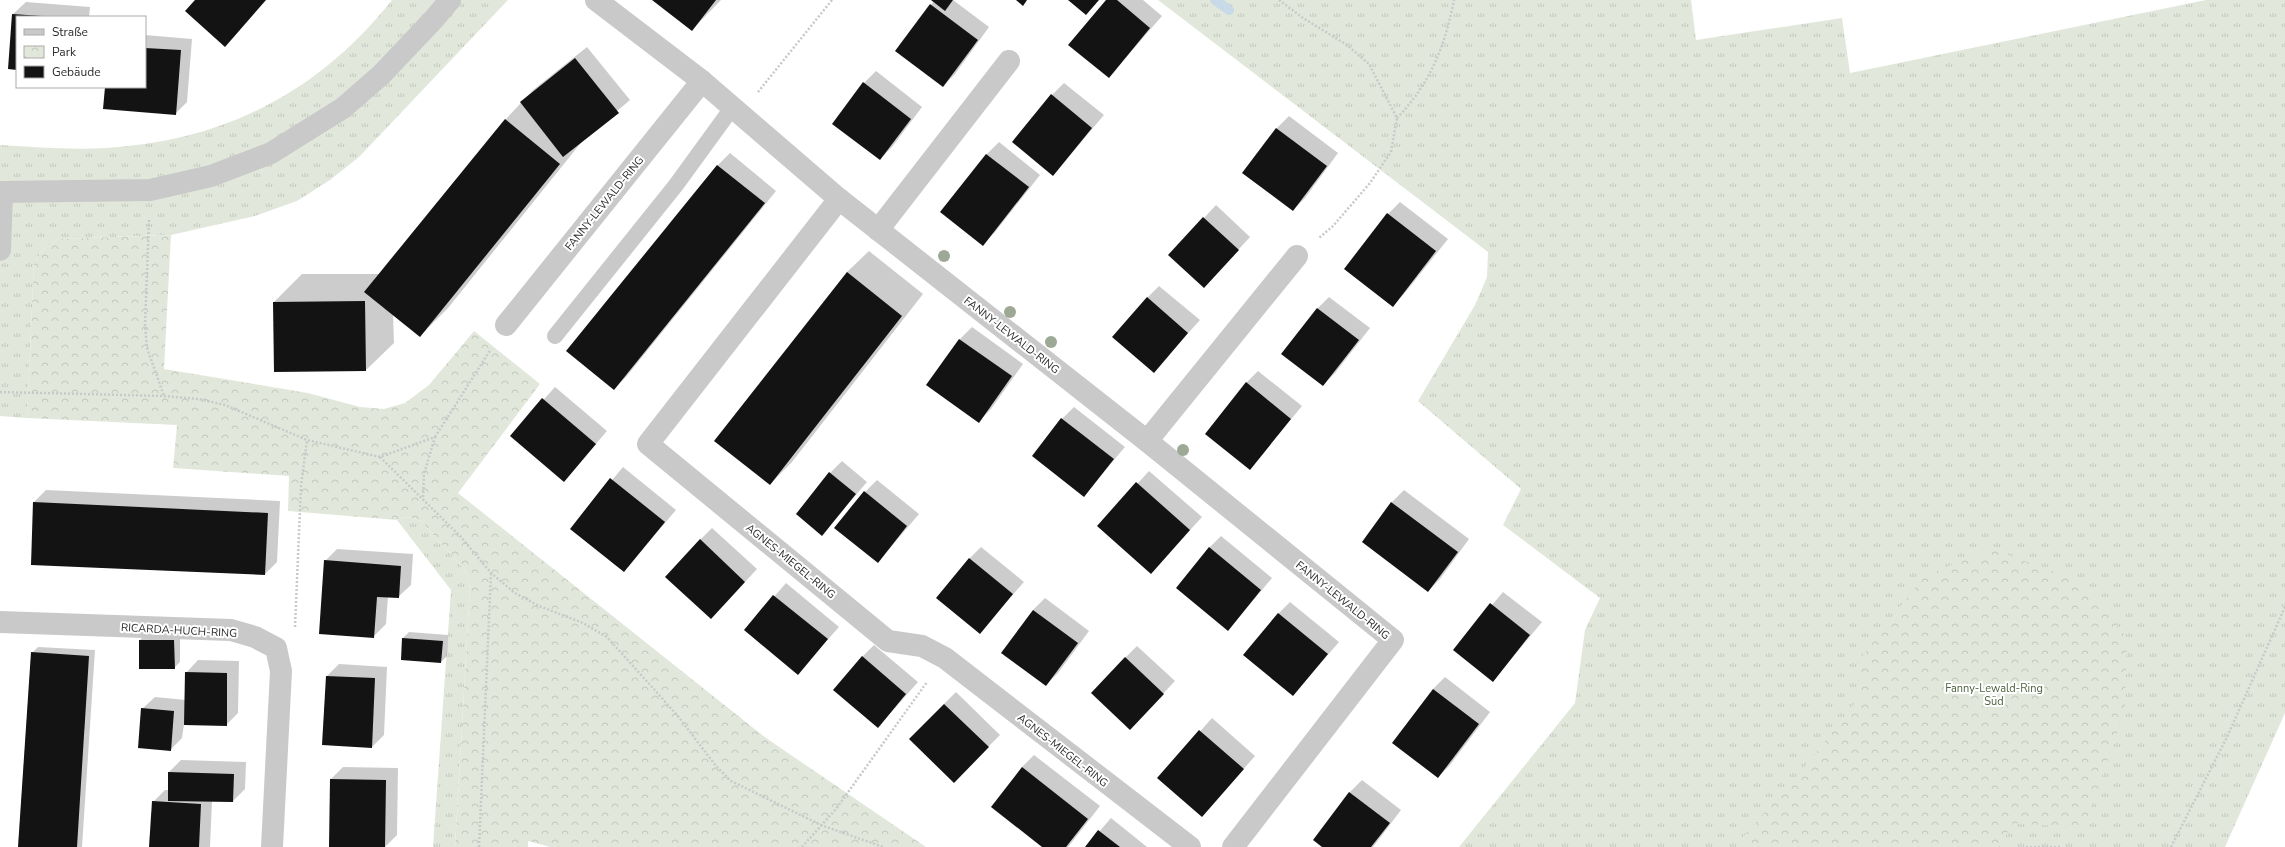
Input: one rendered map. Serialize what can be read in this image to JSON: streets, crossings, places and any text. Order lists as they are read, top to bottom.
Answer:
{
  "streets": {
    "street": ["FANNY-LEWALD-RING", "AGNES-MIEGEL-RING", "RICARDA-HUCH-RING"]
  },
  "crossings": [
    ["FANNY-LEWALD-RING", "AGNES-MIEGEL-RING"]
  ],
  "parks": ["Fanny-Lewald-Ring Süd"],
  "legend": ["Straße", "Park", "Gebäude"]
}
